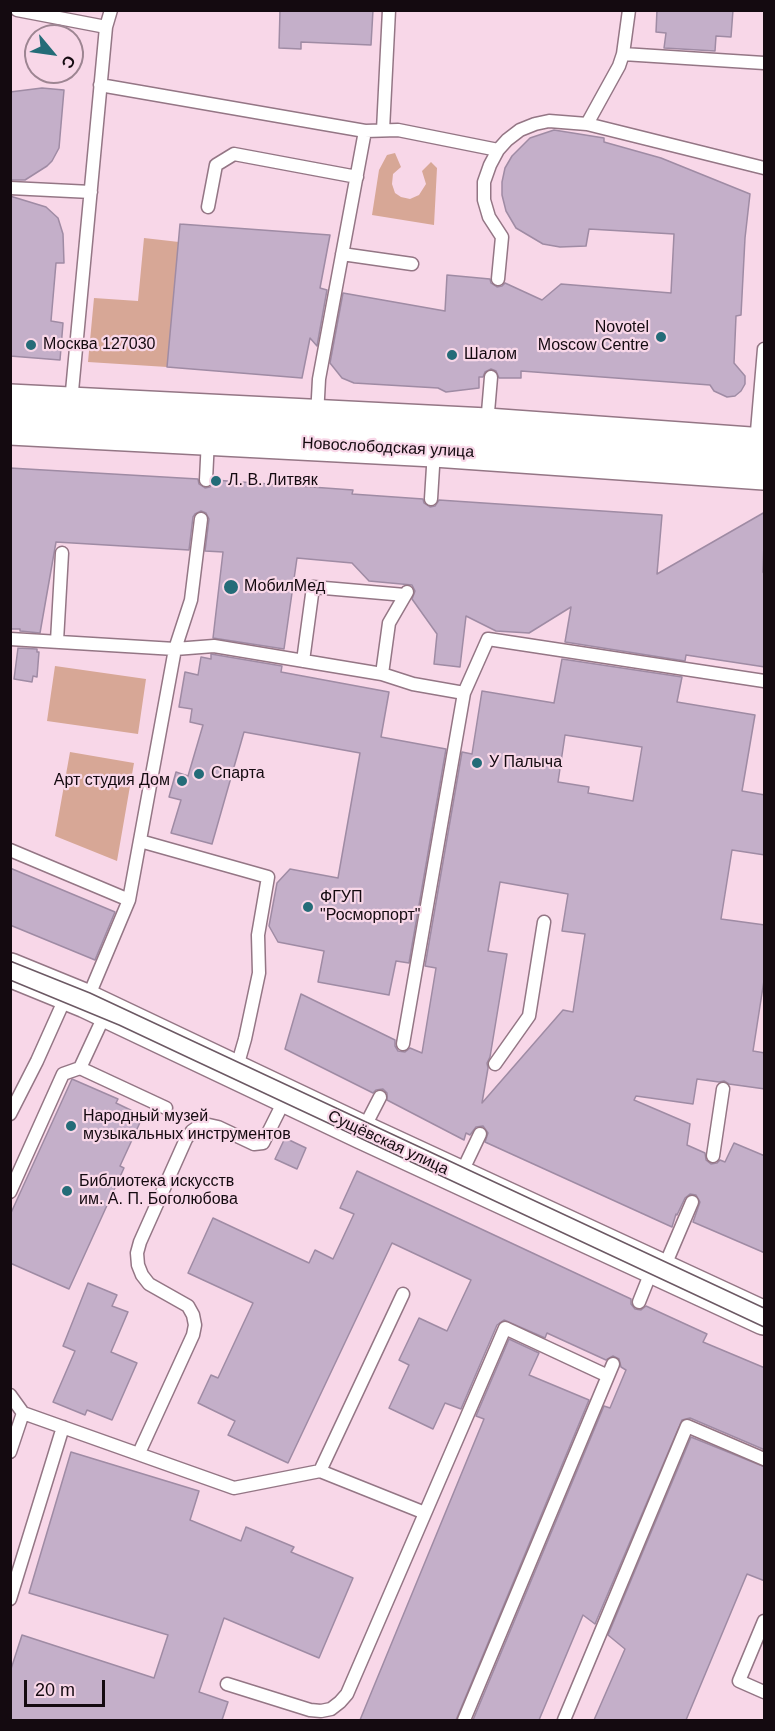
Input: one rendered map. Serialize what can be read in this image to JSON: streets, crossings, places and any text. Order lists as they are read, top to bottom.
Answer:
{
  "streets": {
    "main road": ["Новослободская улица", "Сущёвская улица"]
  },
  "places": [
    "Novotel Moscow Centre",
    "Москва 127030",
    "Шалом",
    "Л. В. Литвяк",
    "МобилМед",
    "У Палыча",
    "Спарта",
    "Арт студия Дом",
    "ФГУП \"Росморпорт\"",
    "Народный музей музыкальных инструментов",
    "Библиотека искусств им. А. П. Боголюбова"
  ],
  "scale_bar": "20 m",
  "north": "bottom right"
}
